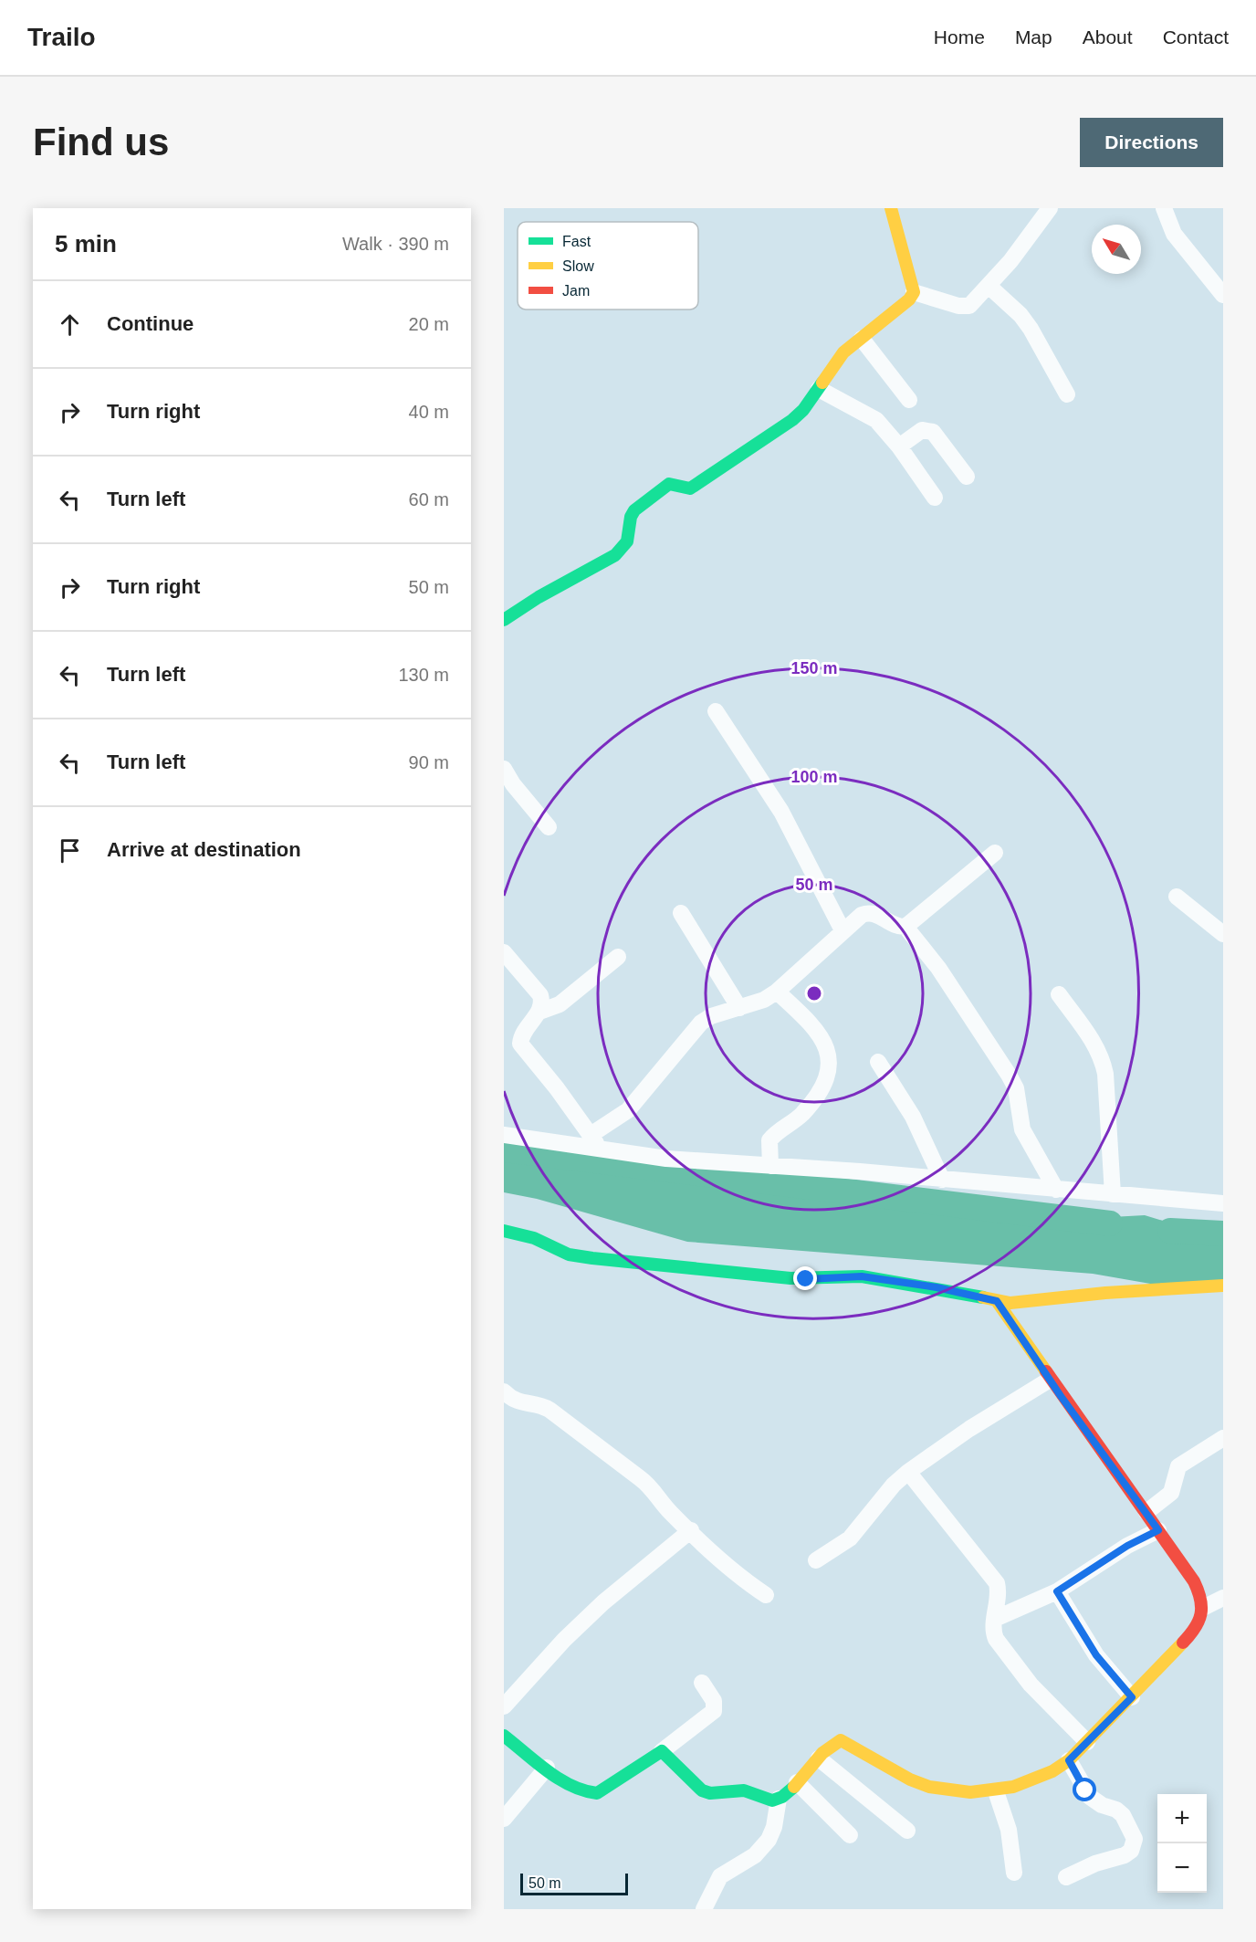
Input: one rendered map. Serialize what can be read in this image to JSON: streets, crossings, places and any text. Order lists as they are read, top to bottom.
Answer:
{
  "legend": ["Fast", "Slow", "Jam"],
  "scale_bar": "50 m",
  "north": "top left",
  "page": {
    "header": "Trailo",
    "nav": [
      "Home",
      "Map",
      "About",
      "Contact"
    ],
    "buttons": "Directions",
    "title": "Find us",
    "heading": ["5 min", "Walk · 390 m"],
    "list": [
      ["Continue", "20 m"],
      ["Turn right", "40 m"],
      ["Turn left", "60 m"],
      ["Turn right", "50 m"],
      ["Turn left", "130 m"],
      ["Turn left", "90 m"],
      "Arrive at destination"
    ],
    "map_buttons": ["+", "−"],
    "scale": "50 m"
  },
  "rings": ["150 m", "100 m", "50 m"]
}
